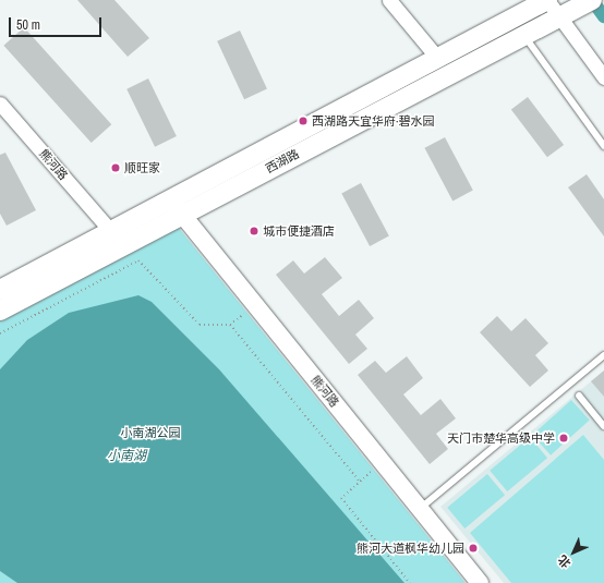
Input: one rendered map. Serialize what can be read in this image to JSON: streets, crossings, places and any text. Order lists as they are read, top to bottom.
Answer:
{
  "streets": {
    "main road": ["西湖路"],
    "street": ["熊河路"]
  },
  "crossings": [
    ["西湖路", "熊河路"]
  ],
  "water": ["小南湖"],
  "parks": ["小南湖公园"],
  "places": [
    "西湖路天宜华府·碧水园",
    "顺旺家",
    "城市便捷酒店",
    "天门市楚华高级中学",
    "熊河大道枫华幼儿园"
  ],
  "scale_bar": "50 m",
  "north": "bottom left"
}
